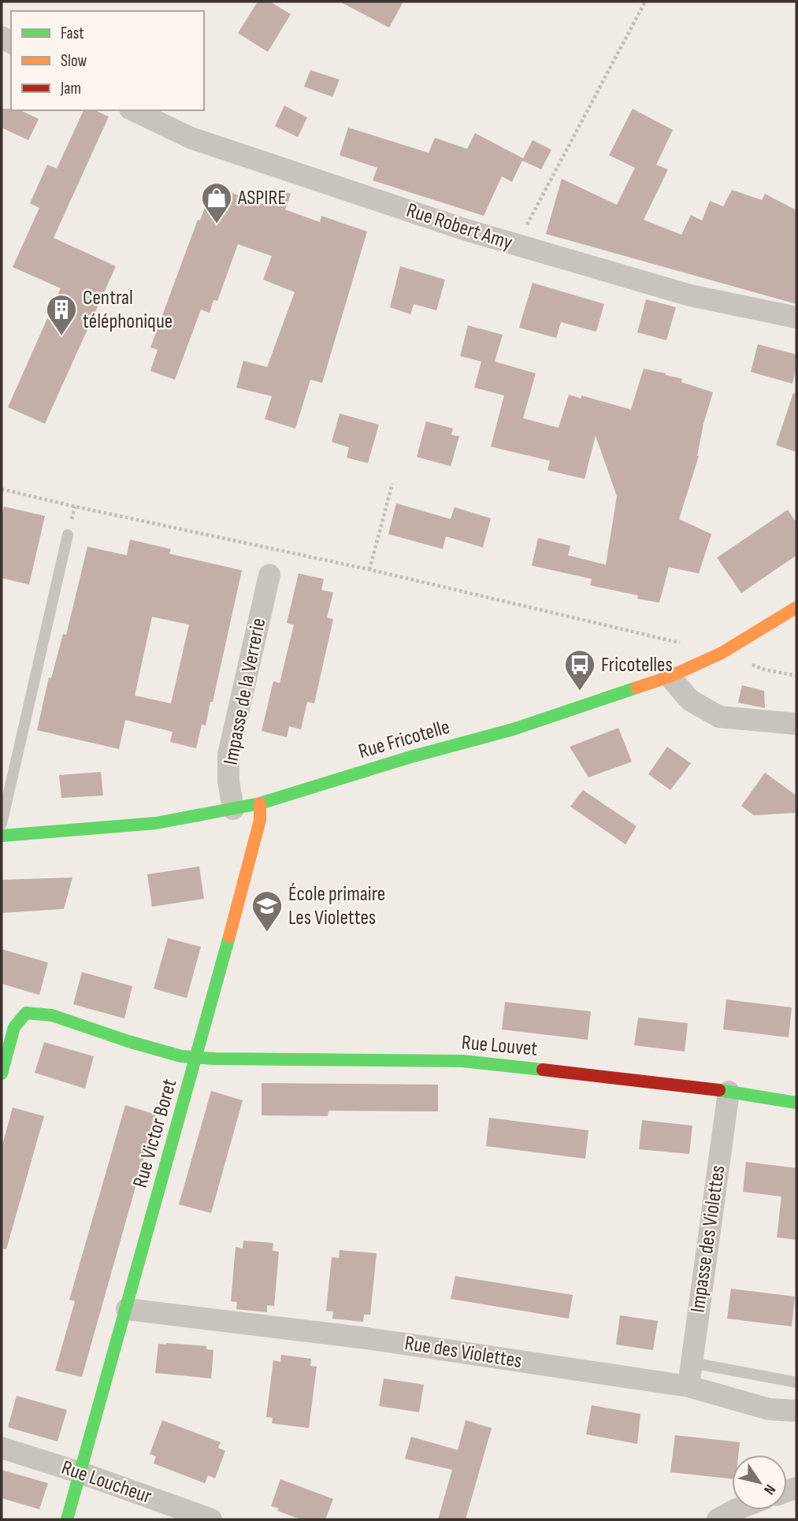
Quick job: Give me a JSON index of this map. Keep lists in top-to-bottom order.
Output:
{
  "streets": {
    "street": [
      "Rue Robert Amy",
      "Impasse de la Verrerie",
      "Rue Fricotelle",
      "Rue Louvet",
      "Rue Victor Boret",
      "Impasse des Violettes",
      "Rue des Violettes",
      "Rue Loucheur"
    ]
  },
  "crossings": [
    ["Impasse de la Verrerie", "Rue Fricotelle"],
    ["Rue Fricotelle", "Rue Victor Boret"],
    ["Rue Louvet", "Rue Victor Boret"],
    ["Rue Louvet", "Impasse des Violettes"],
    ["Rue Victor Boret", "Rue des Violettes"],
    ["Rue Victor Boret", "Rue Loucheur"],
    ["Impasse des Violettes", "Rue des Violettes"]
  ],
  "places": {
    "shop": ["ASPIRE"],
    "building": ["Central téléphonique"],
    "bus stop": ["Fricotelles"],
    "school or university": ["École primaire Les Violettes"]
  },
  "legend": ["Fast", "Slow", "Jam"],
  "north": "bottom right"
}
